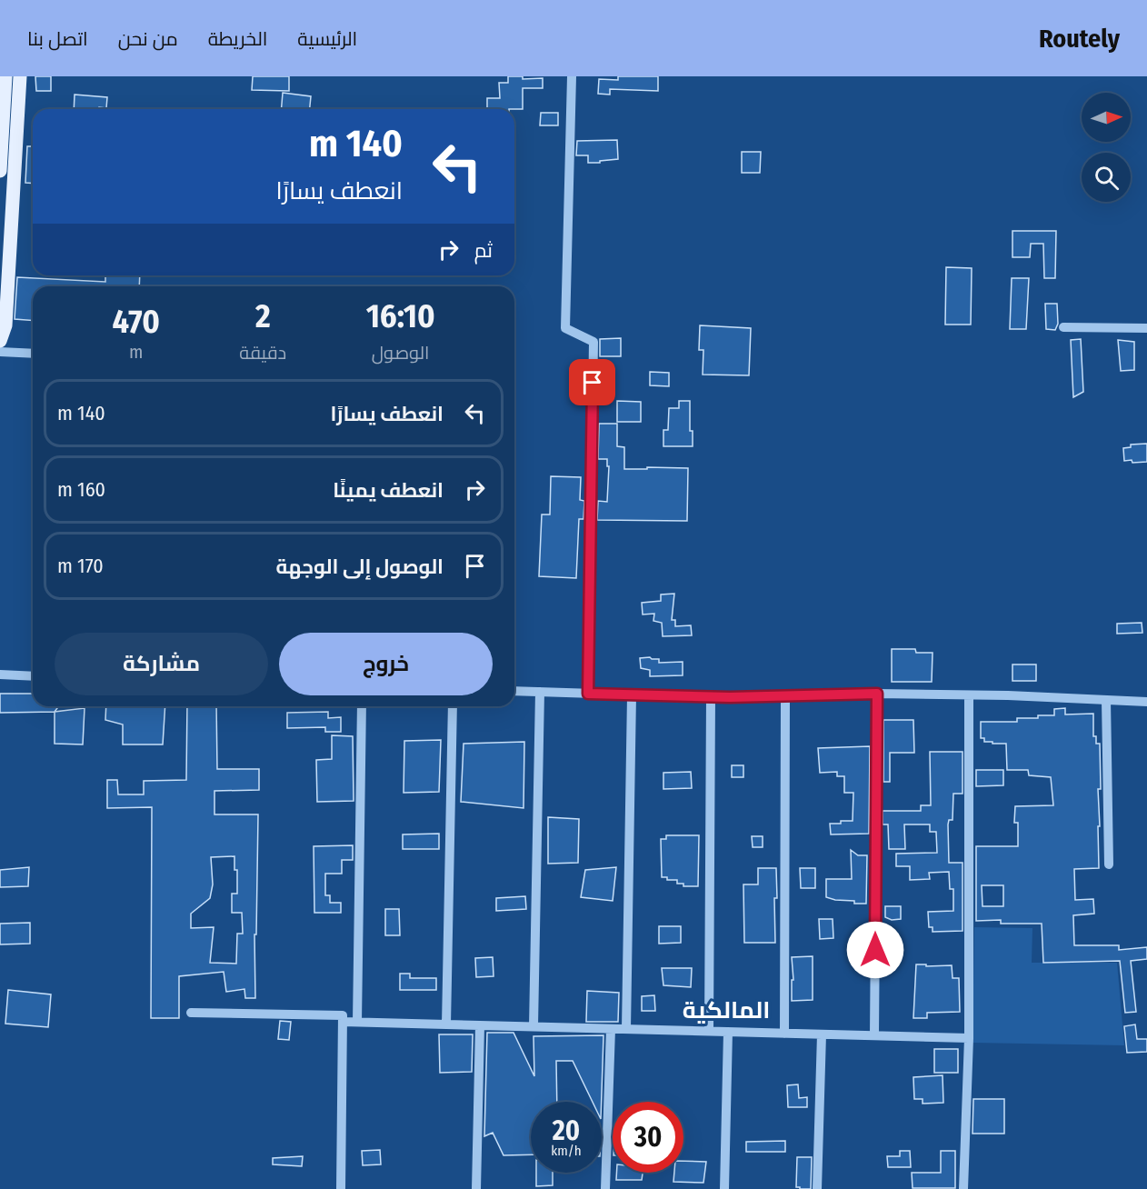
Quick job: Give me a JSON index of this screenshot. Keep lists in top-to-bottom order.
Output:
{
  "districts": ["المالكية"],
  "north": "right",
  "page": {
    "header": "Routely",
    "nav": [
      "الرئيسية",
      "الخريطة",
      "من نحن",
      "اتصل بنا"
    ],
    "turn": ["140 m", "انعطف يسارًا"],
    "then": "ثم",
    "eta": [
      "16:10",
      "الوصول",
      "2",
      "دقيقة",
      "470",
      "m"
    ],
    "list": [
      {
        "name": "انعطف يسارًا",
        "value": "140 m"
      },
      {
        "name": "انعطف يمينًا",
        "value": "160 m"
      },
      {
        "name": "الوصول إلى الوجهة",
        "value": "170 m"
      }
    ],
    "buttons": ["خروج", "مشاركة"],
    "speed": "20 km/h",
    "limit": "30"
  }
}
